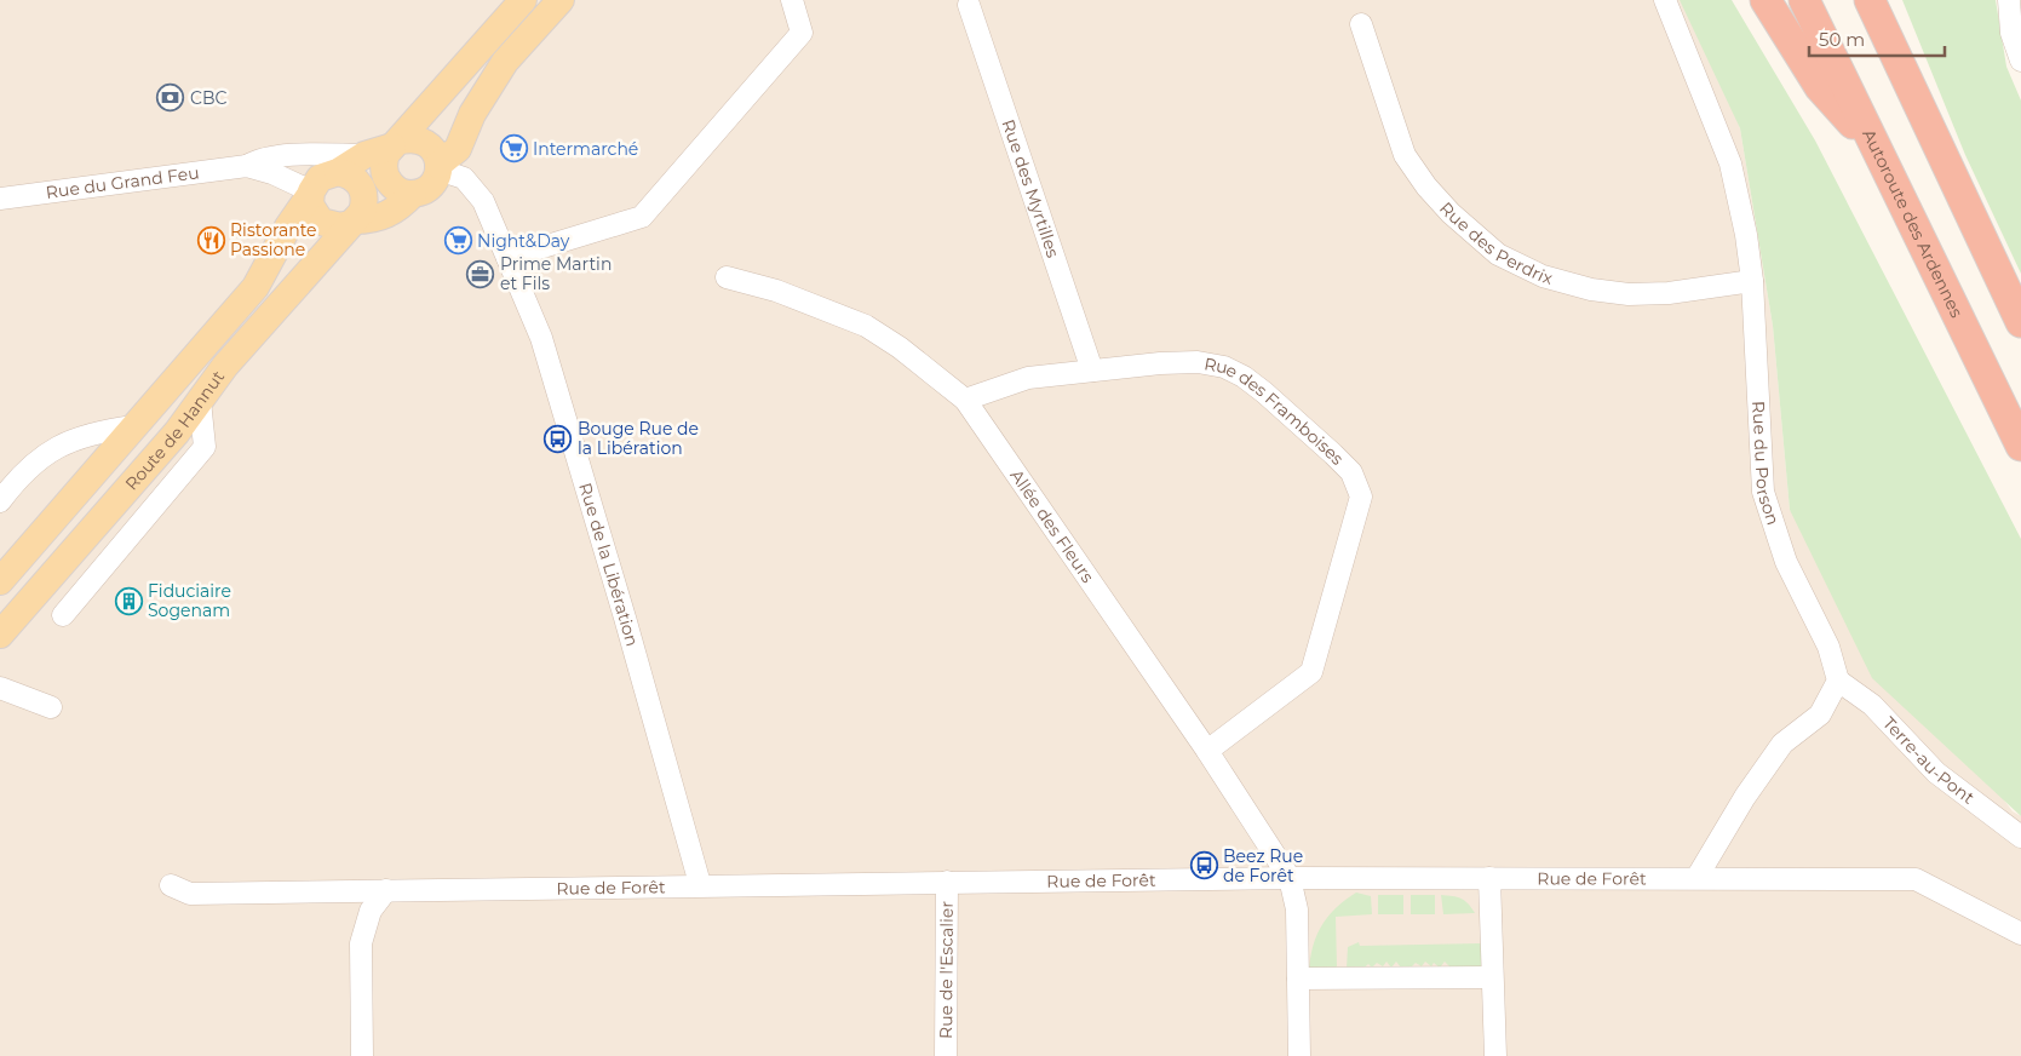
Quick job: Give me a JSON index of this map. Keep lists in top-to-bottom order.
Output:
{
  "streets": {
    "highway": ["Autoroute des Ardennes"],
    "main road": ["Route de Hannut"],
    "street": [
      "Rue du Grand Feu",
      "Rue des Myrtilles",
      "Rue des Perdrix",
      "Rue des Framboises",
      "Rue du Porson",
      "Allée des Fleurs",
      "Rue de la Libération",
      "Terre-au-Pont",
      "Rue de Forêt",
      "Rue de l'Escalier"
    ]
  },
  "crossings": [
    ["Rue du Grand Feu", "Route de Hannut"],
    ["Rue des Myrtilles", "Rue des Framboises"],
    ["Rue des Perdrix", "Rue du Porson"],
    ["Rue des Framboises", "Allée des Fleurs"],
    ["Route de Hannut", "Rue de la Libération"],
    ["Rue du Porson", "Terre-au-Pont"],
    ["Allée des Fleurs", "Rue de Forêt"],
    ["Rue de la Libération", "Rue de Forêt"],
    ["Rue de Forêt", "Rue de l'Escalier"]
  ],
  "places": {
    "bank": ["CBC"],
    "supermarket": ["Intermarché", "Night&Day"],
    "restaurant": ["Ristorante Passione"],
    "office": ["Prime Martin et Fils"],
    "bus stop": ["Bouge Rue de la Libération", "Beez Rue de Forêt"],
    "building": ["Fiduciaire Sogenam"]
  },
  "scale_bar": "50 m"
}
